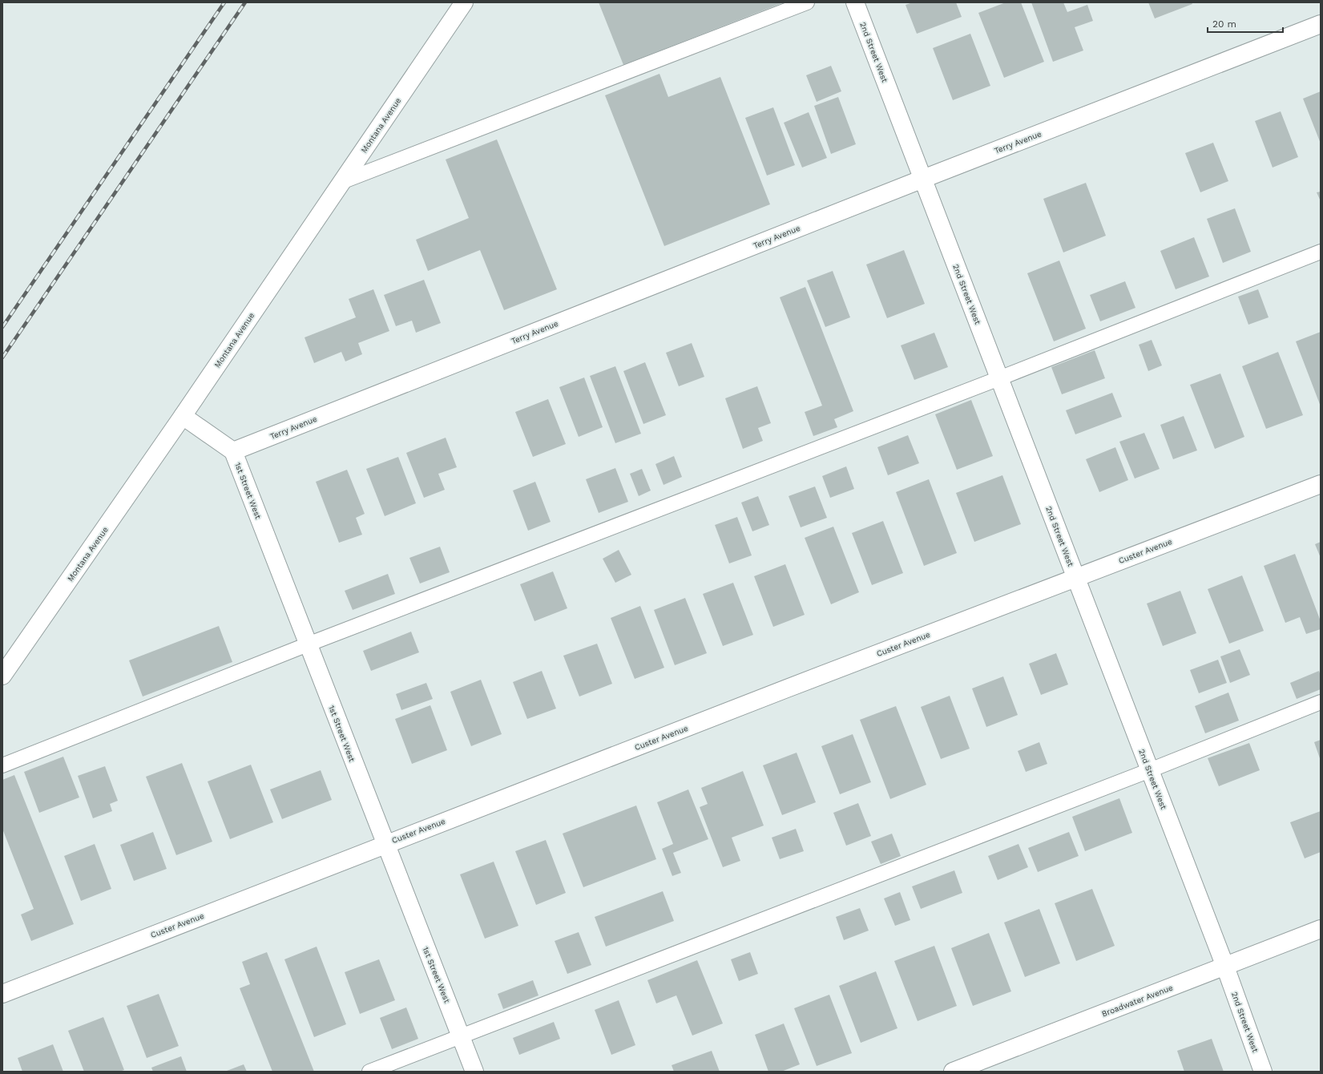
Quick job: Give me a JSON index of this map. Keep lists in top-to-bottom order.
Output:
{
  "streets": {
    "street": [
      "2nd Street West",
      "Montana Avenue",
      "Terry Avenue",
      "1st Street West",
      "Custer Avenue",
      "Broadwater Avenue"
    ]
  },
  "crossings": [
    ["2nd Street West", "Terry Avenue"],
    ["2nd Street West", "Custer Avenue"],
    ["2nd Street West", "Broadwater Avenue"],
    ["Terry Avenue", "1st Street West"],
    ["1st Street West", "Custer Avenue"]
  ],
  "scale_bar": "20 m"
}
